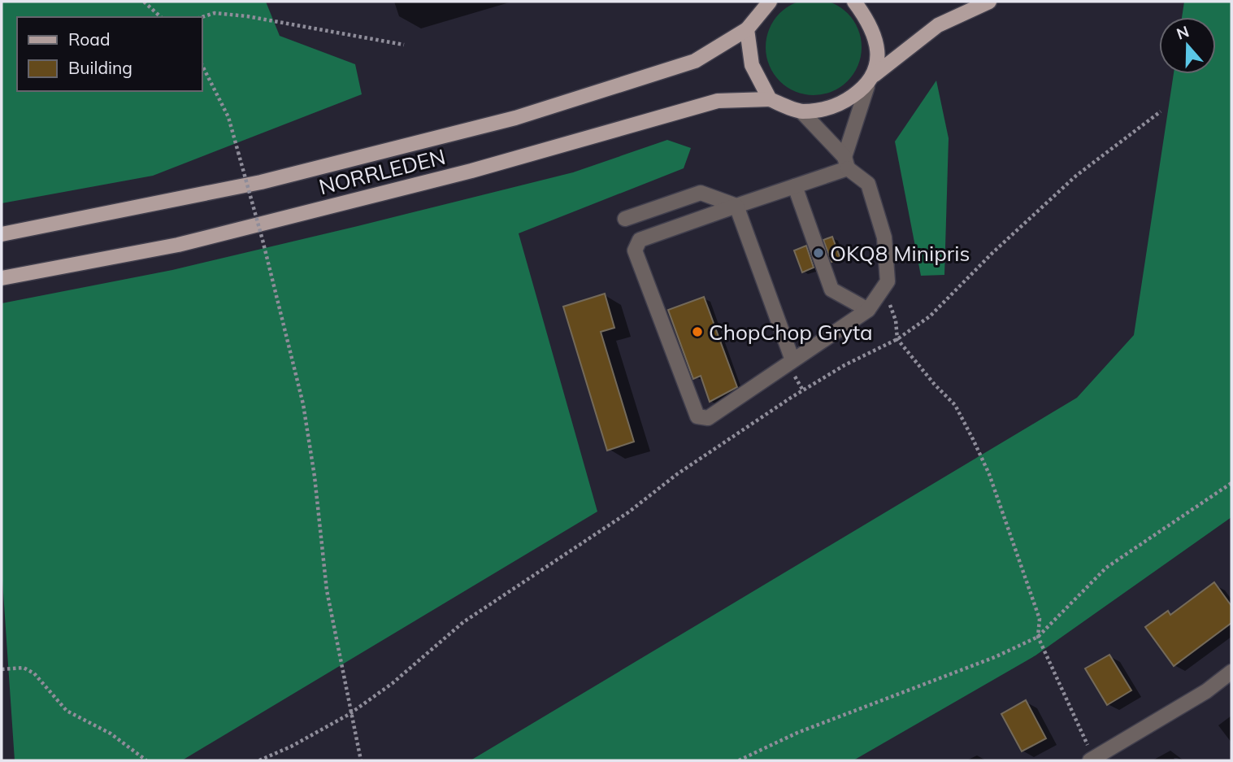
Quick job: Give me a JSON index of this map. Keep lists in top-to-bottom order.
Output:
{
  "streets": {
    "main road": ["NORRLEDEN"]
  },
  "places": ["OKQ8 Minipris", "ChopChop Gryta"],
  "legend": ["Road", "Building"],
  "north": "top"
}
